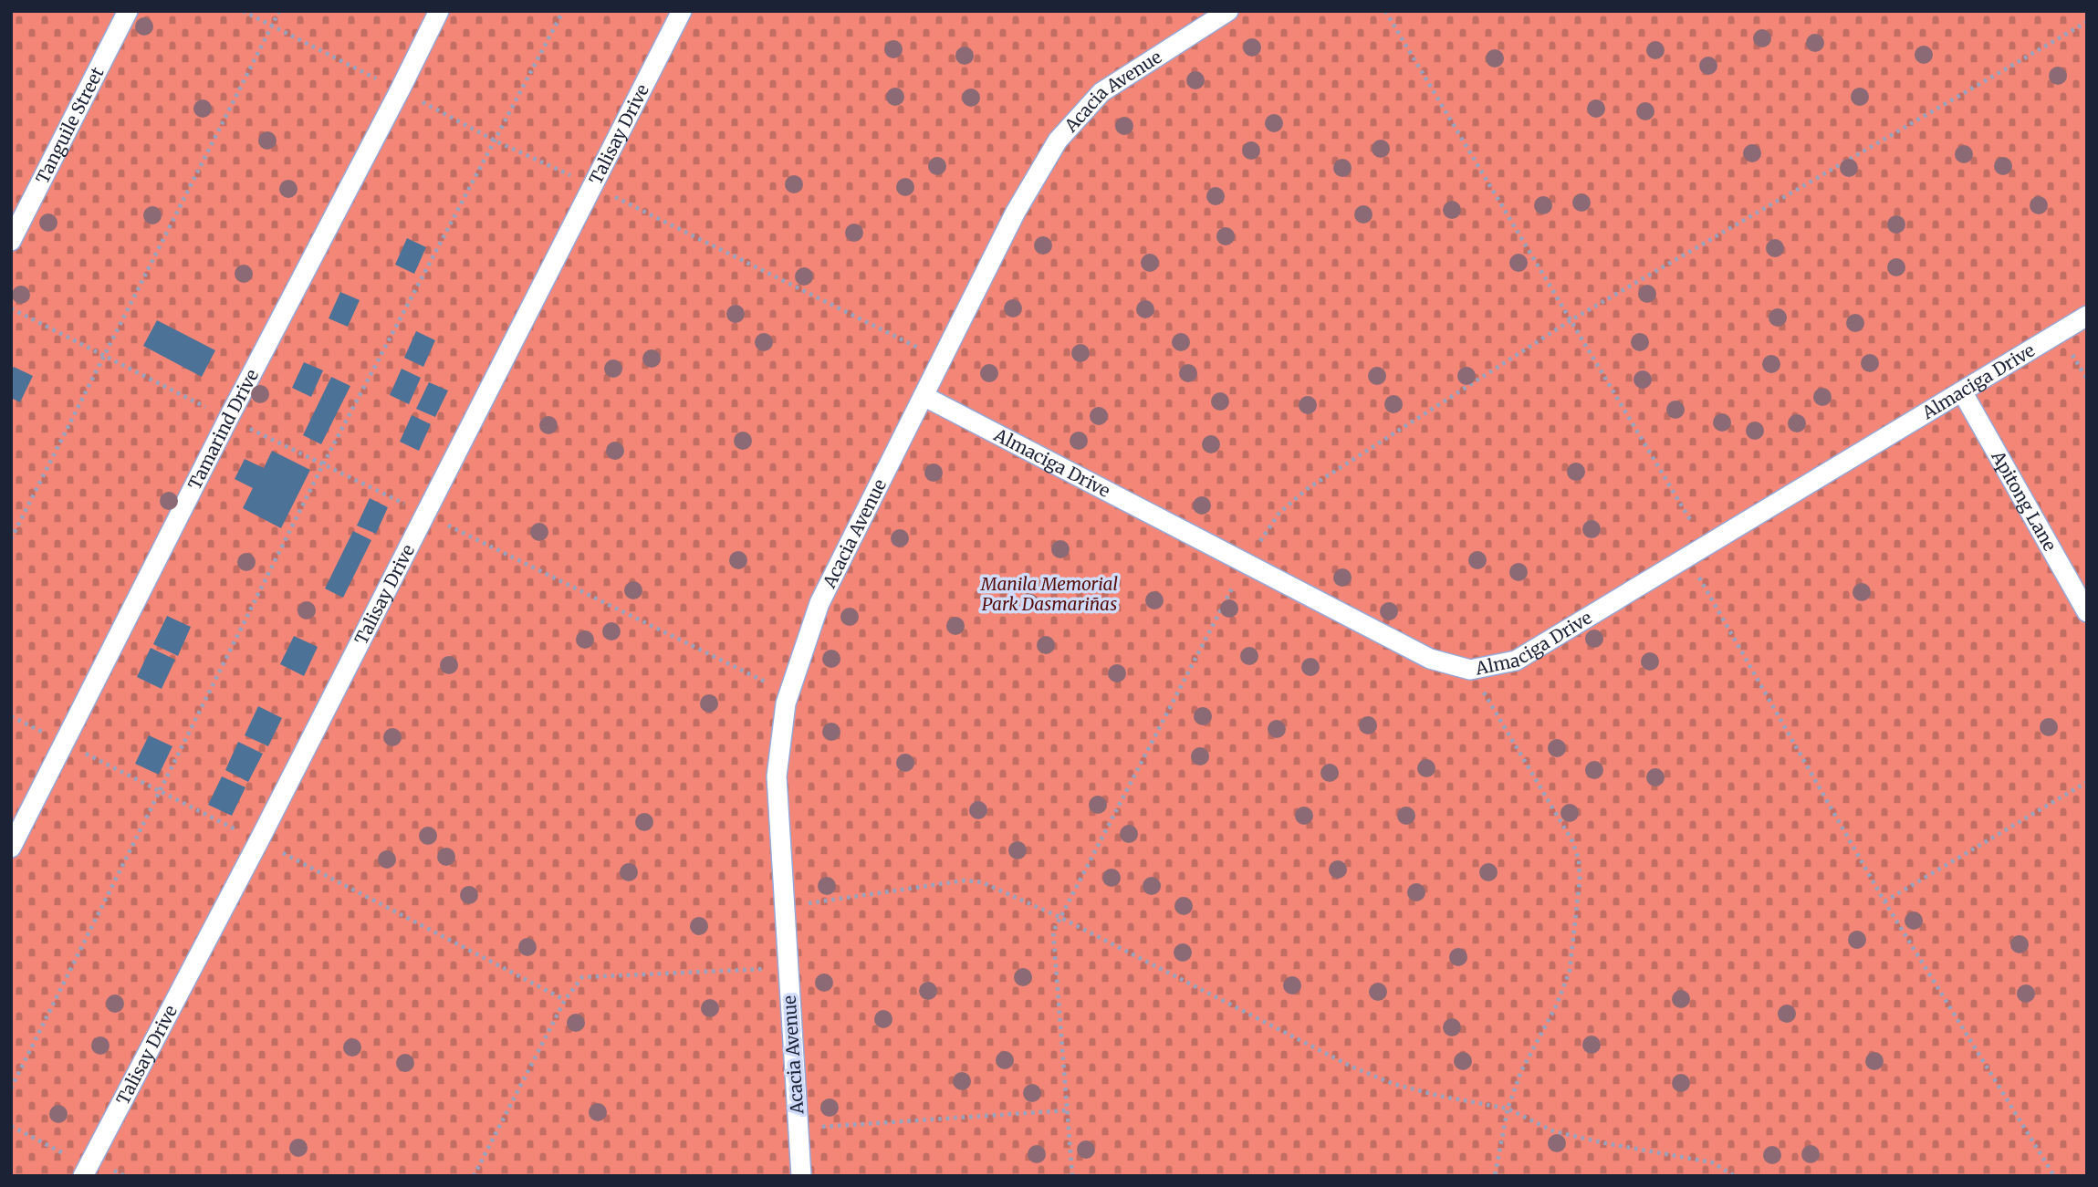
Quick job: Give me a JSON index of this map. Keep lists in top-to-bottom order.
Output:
{
  "streets": {
    "lane": [
      "Acacia Avenue",
      "Tanguile Street",
      "Talisay Drive",
      "Almaciga Drive",
      "Tamarind Drive",
      "Apitong Lane"
    ]
  },
  "crossings": [
    ["Acacia Avenue", "Almaciga Drive"],
    ["Almaciga Drive", "Apitong Lane"]
  ],
  "parks": ["Manila Memorial Park Dasmariñas"]
}
